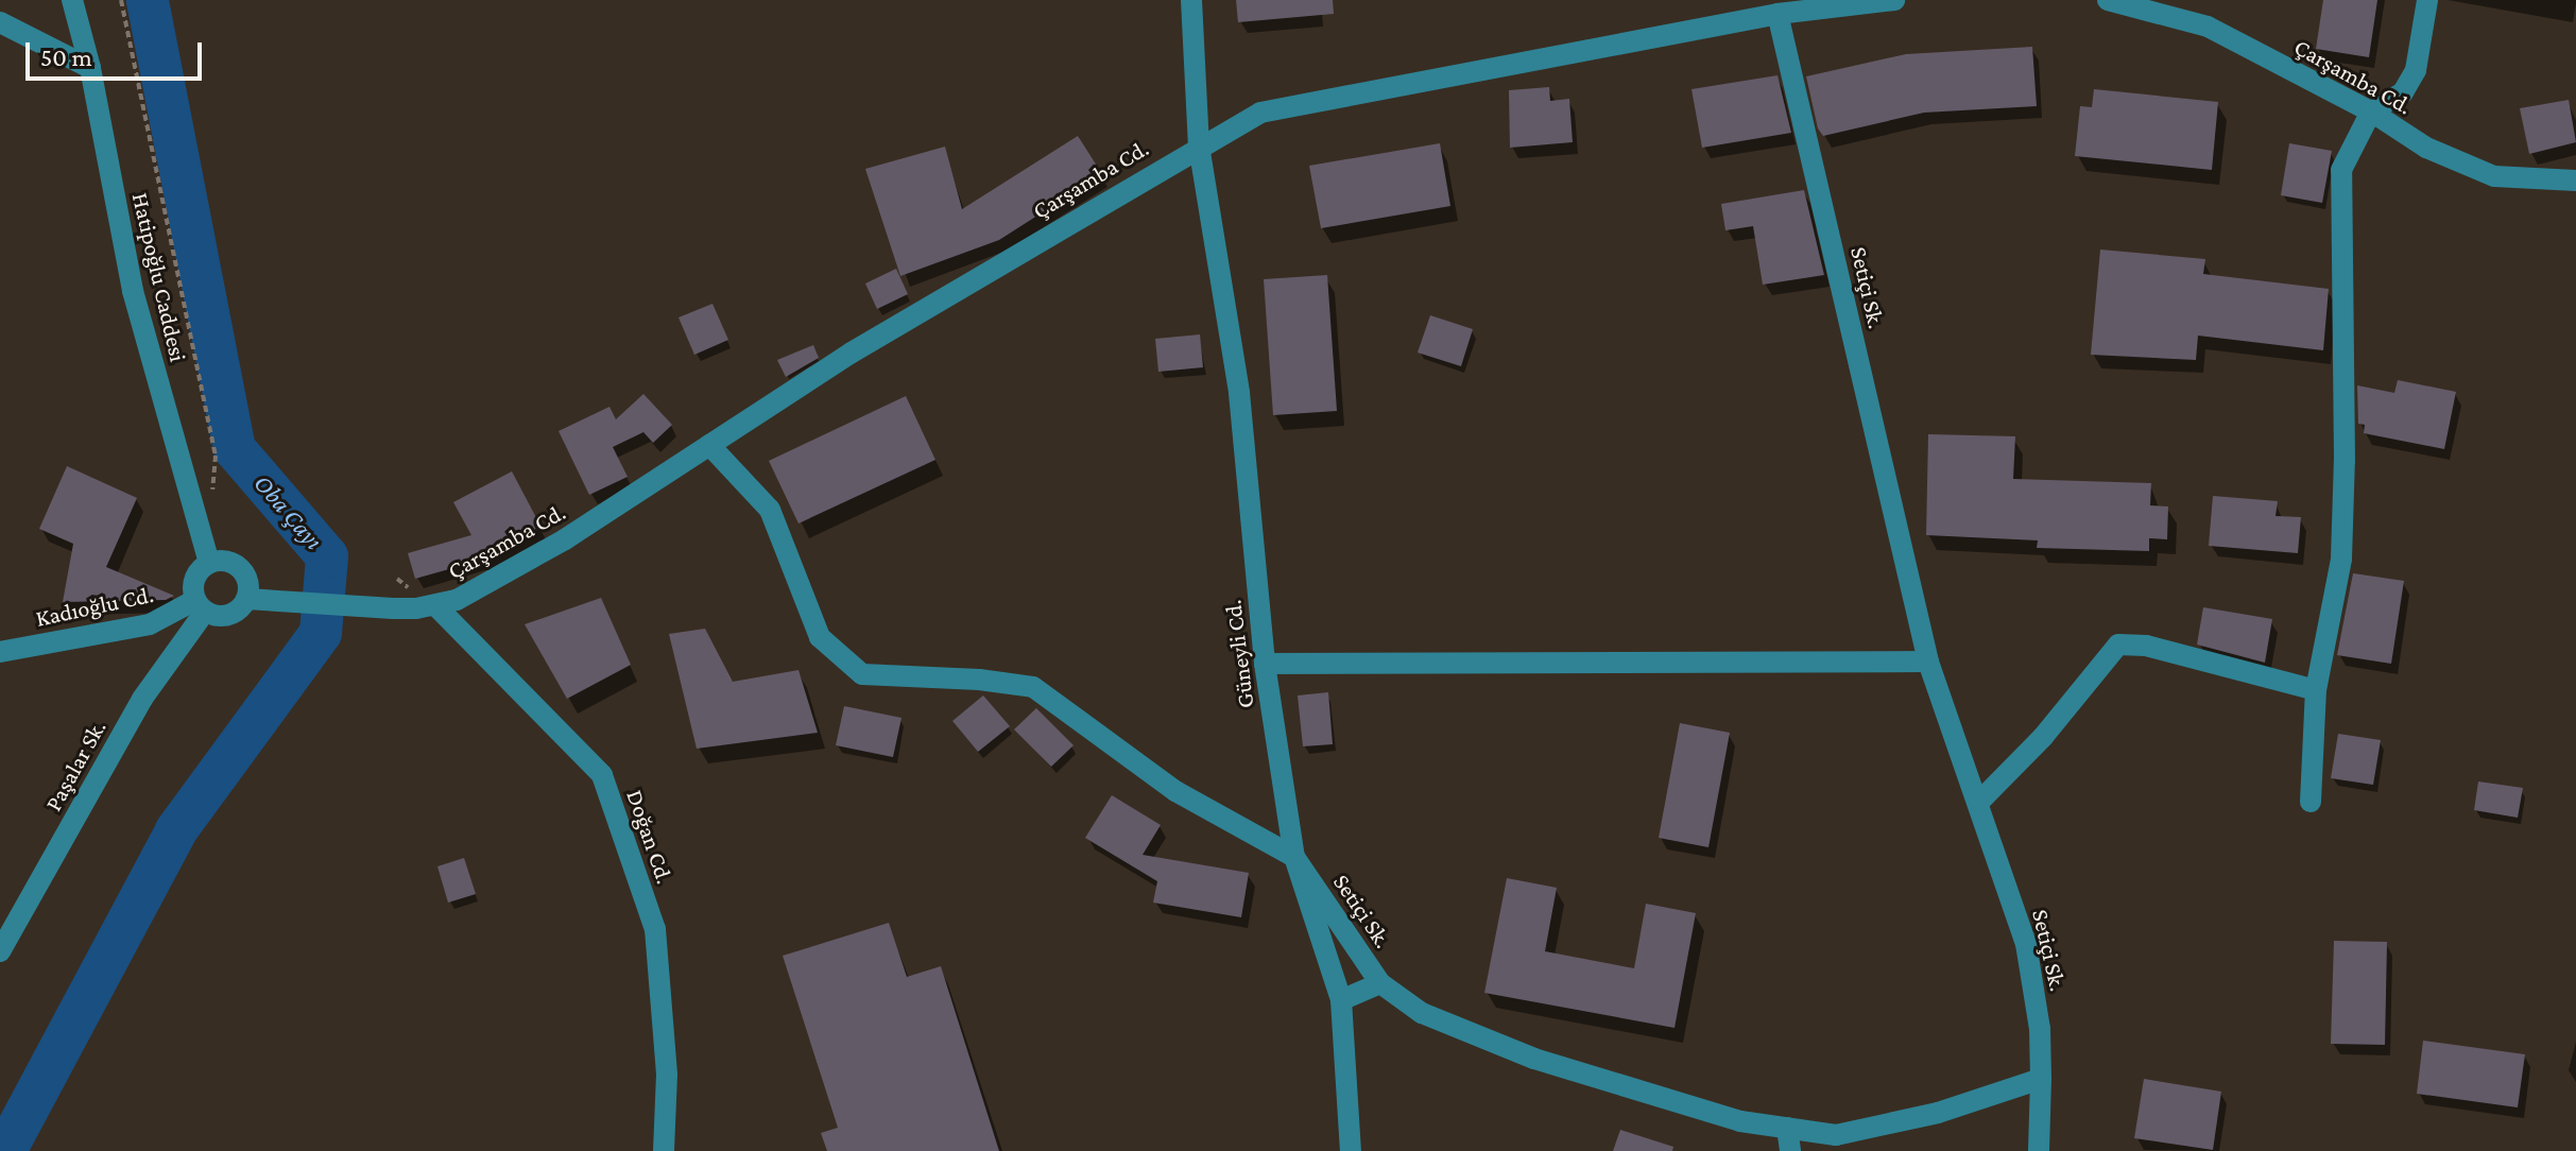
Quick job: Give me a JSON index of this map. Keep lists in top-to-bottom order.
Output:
{
  "streets": {
    "street": [
      "Çarşamba Cd.",
      "Hatipoğlu Caddesi",
      "Setiçi Sk.",
      "Kadıoğlu Cd.",
      "Güneyli Cd.",
      "Paşalar Sk.",
      "Doğan Cd."
    ]
  },
  "crossings": [
    ["Çarşamba Cd.", "Hatipoğlu Caddesi"],
    ["Çarşamba Cd.", "Setiçi Sk."],
    ["Çarşamba Cd.", "Kadıoğlu Cd."],
    ["Çarşamba Cd.", "Güneyli Cd."],
    ["Çarşamba Cd.", "Paşalar Sk."],
    ["Çarşamba Cd.", "Doğan Cd."],
    ["Hatipoğlu Caddesi", "Kadıoğlu Cd."],
    ["Hatipoğlu Caddesi", "Paşalar Sk."],
    ["Setiçi Sk.", "Güneyli Cd."],
    ["Kadıoğlu Cd.", "Paşalar Sk."]
  ],
  "water": ["Oba Çayı"],
  "scale_bar": "50 m"
}
